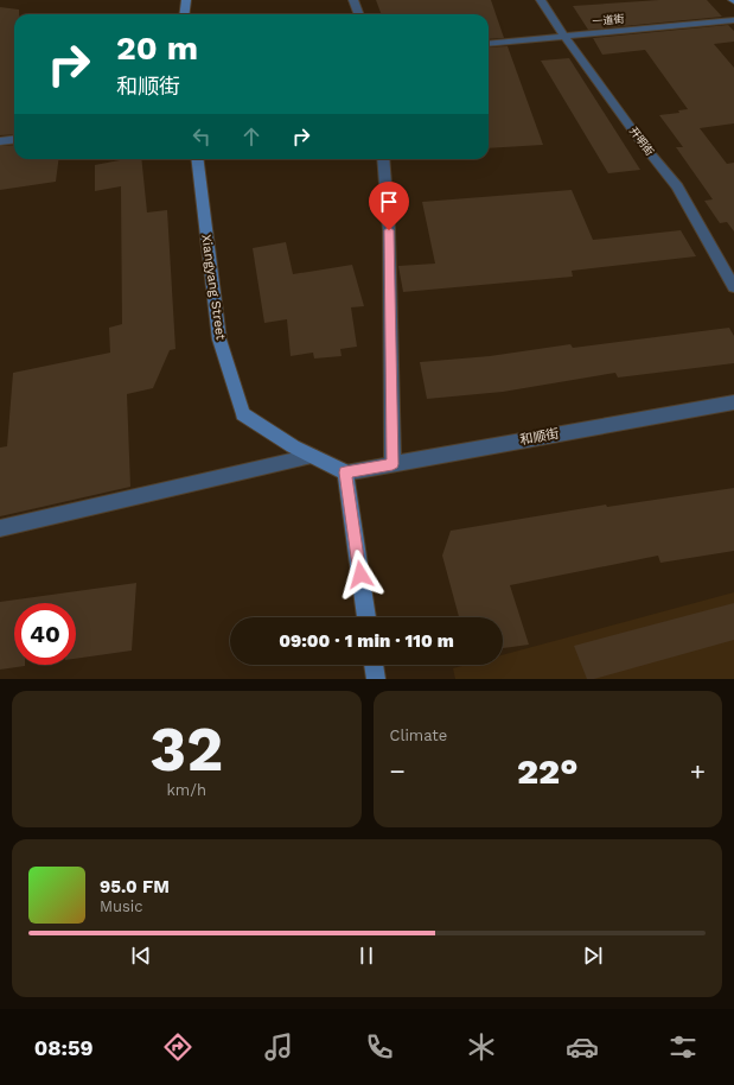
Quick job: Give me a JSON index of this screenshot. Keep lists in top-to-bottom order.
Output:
{
  "streets": {
    "street": [
      "一道街",
      "开明街",
      "Xiangyang Street",
      "和顺街"
    ]
  },
  "crossings": [
    ["一道街", "开明街"],
    ["Xiangyang Street", "和顺街"]
  ],
  "page": {
    "turn": ["20 m", "和顺街"],
    "limit": "40",
    "trip": "09:00 · 1 min · 110 m",
    "tile": [
      ["32", "km/h"],
      "Climate"
    ],
    "heat": ["−", "22°", "+"],
    "song": ["95.0 FM", "Music"],
    "tabs": "08:59"
  }
}
